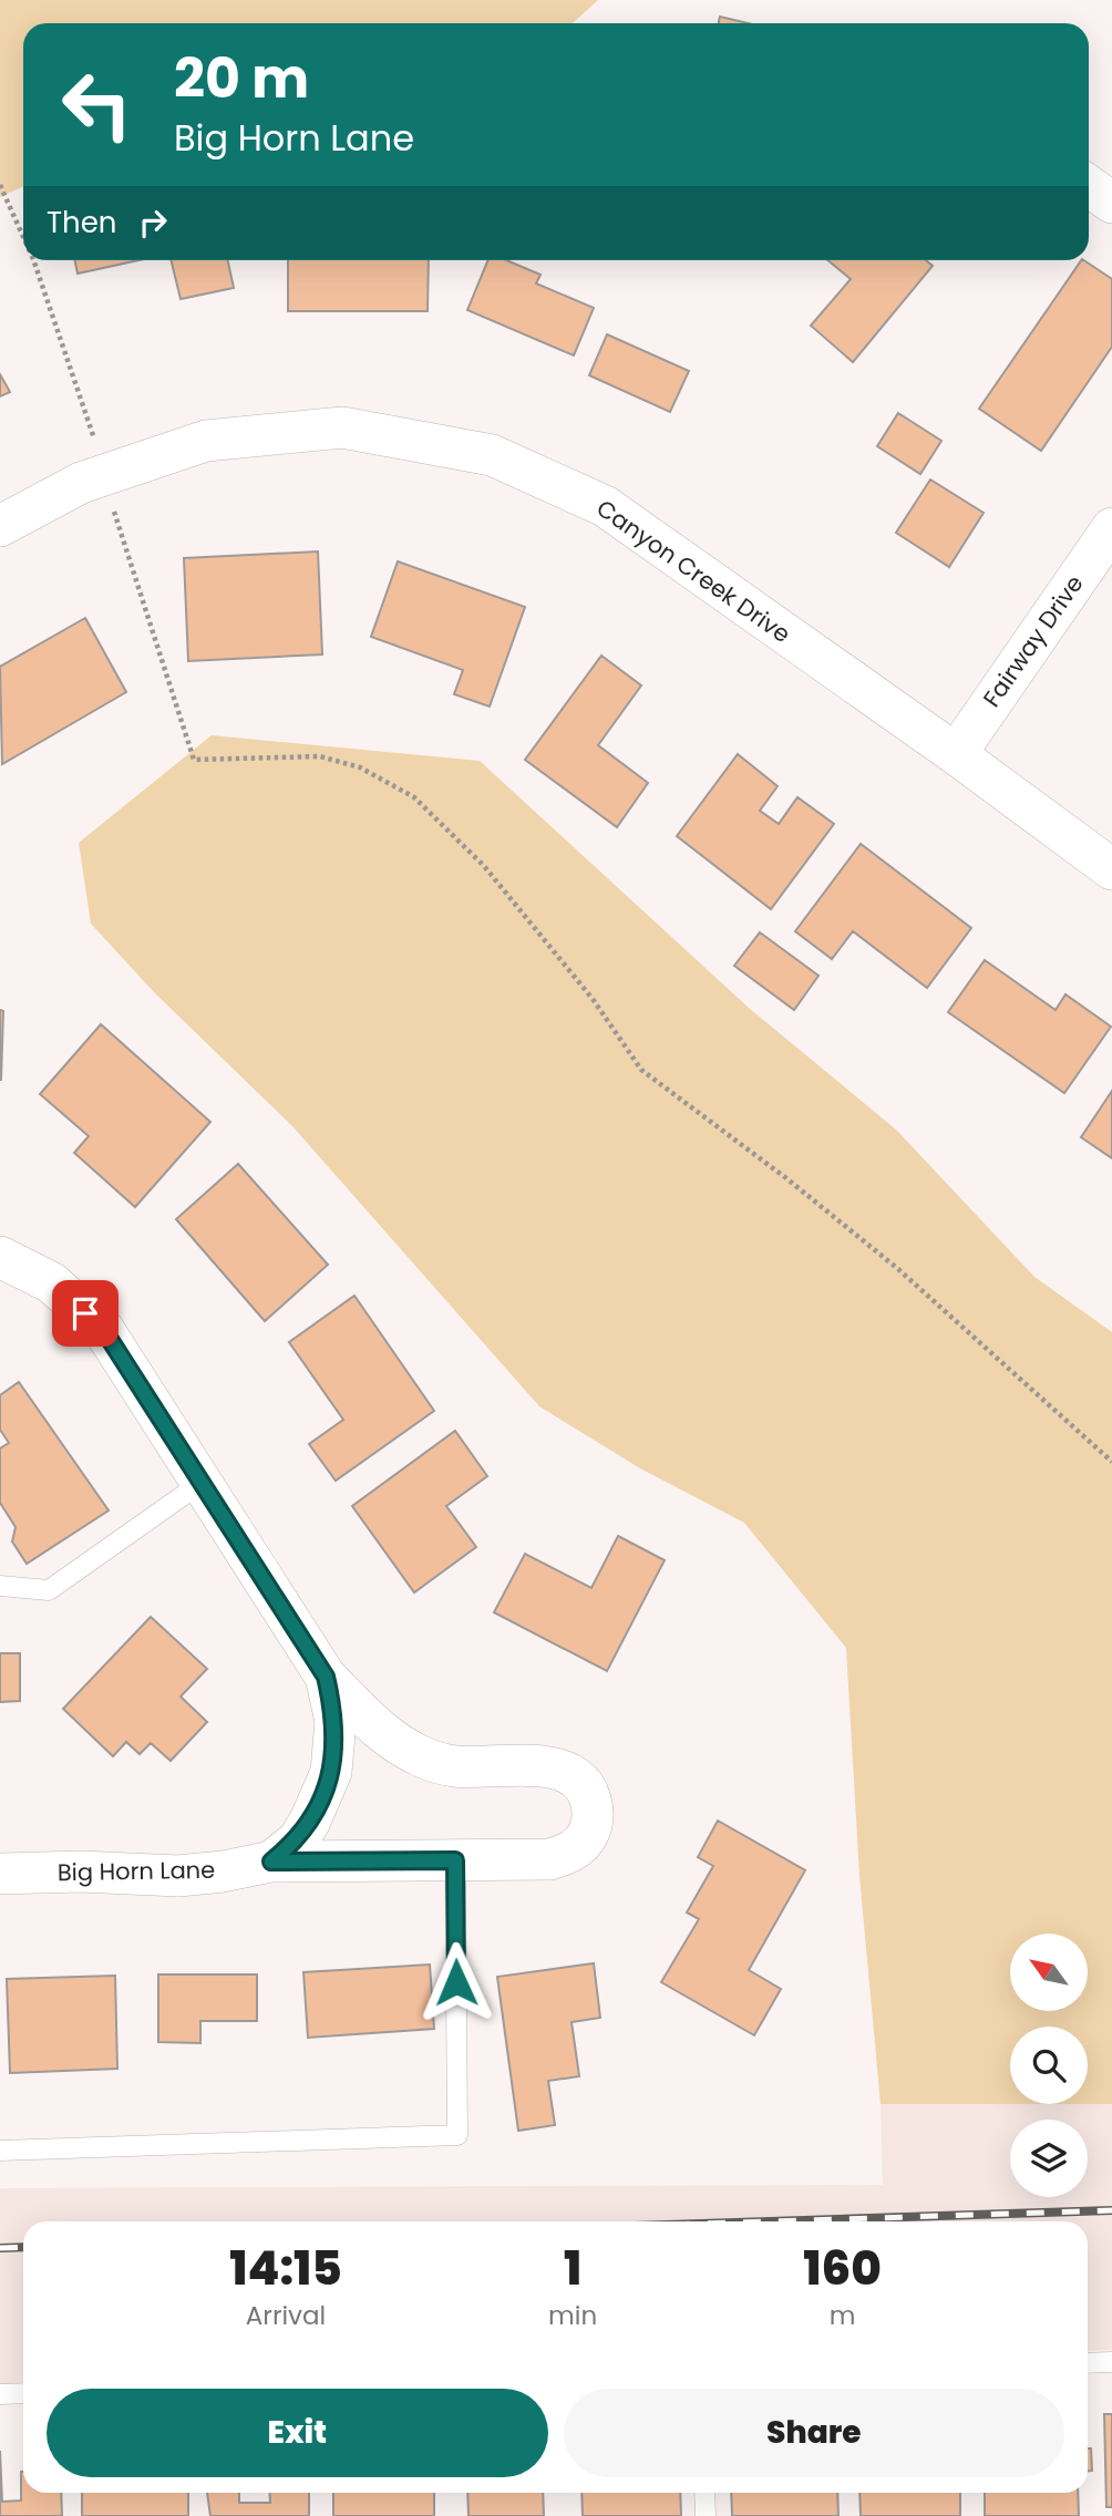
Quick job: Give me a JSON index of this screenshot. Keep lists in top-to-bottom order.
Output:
{
  "streets": {
    "street": ["Canyon Creek Drive", "Fairway Drive", "Big Horn Lane"]
  },
  "crossings": [
    ["Canyon Creek Drive", "Fairway Drive"]
  ],
  "north": "top left",
  "page": {
    "turn": ["20 m", "Big Horn Lane"],
    "then": "Then",
    "eta": [
      "14:15",
      "Arrival",
      "1",
      "min",
      "160",
      "m"
    ],
    "buttons": ["Exit", "Share"]
  }
}
